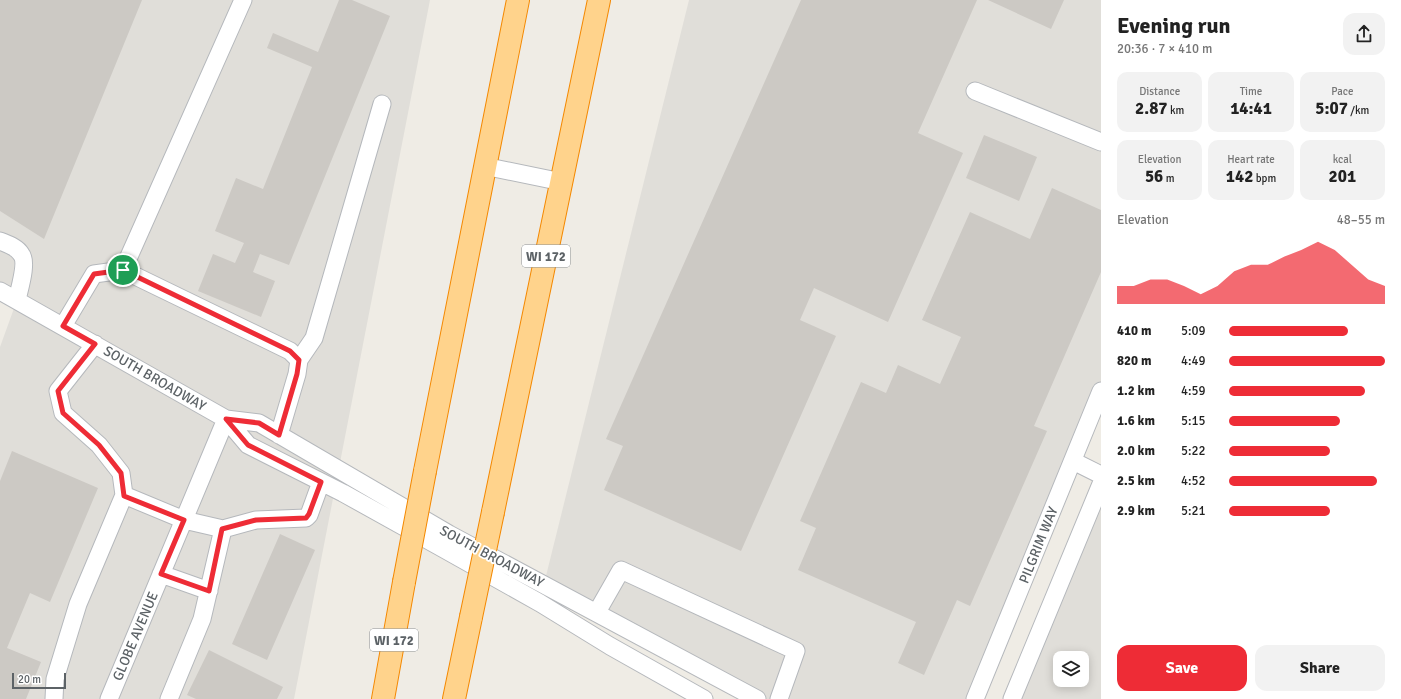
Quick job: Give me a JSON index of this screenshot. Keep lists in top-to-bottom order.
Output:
{
  "streets": {
    "highway": ["WI 172"],
    "street": ["SOUTH BROADWAY", "PILGRIM WAY", "GLOBE AVENUE"]
  },
  "crossings": [
    ["SOUTH BROADWAY", "GLOBE AVENUE"]
  ],
  "scale_bar": "20 m",
  "page": {
    "heading": ["Evening run", "20:36 · 7 × 410 m"],
    "stats": [
      ["Distance", "2.87 km"],
      ["Time", "14:41"],
      ["Pace", "5:07 /km"],
      ["Elevation", "56 m"],
      ["Heart rate", "142 bpm"],
      ["kcal", "201"]
    ],
    "chart": ["Elevation", "48–55 m"],
    "list": [
      {
        "name": "410 m",
        "note": "5:09"
      },
      {
        "name": "820 m",
        "note": "4:49"
      },
      {
        "name": "1.2 km",
        "note": "4:59"
      },
      {
        "name": "1.6 km",
        "note": "5:15"
      },
      {
        "name": "2.0 km",
        "note": "5:22"
      },
      {
        "name": "2.5 km",
        "note": "4:52"
      },
      {
        "name": "2.9 km",
        "note": "5:21"
      }
    ],
    "buttons": ["Save", "Share"],
    "scale": "20 m"
  }
}
